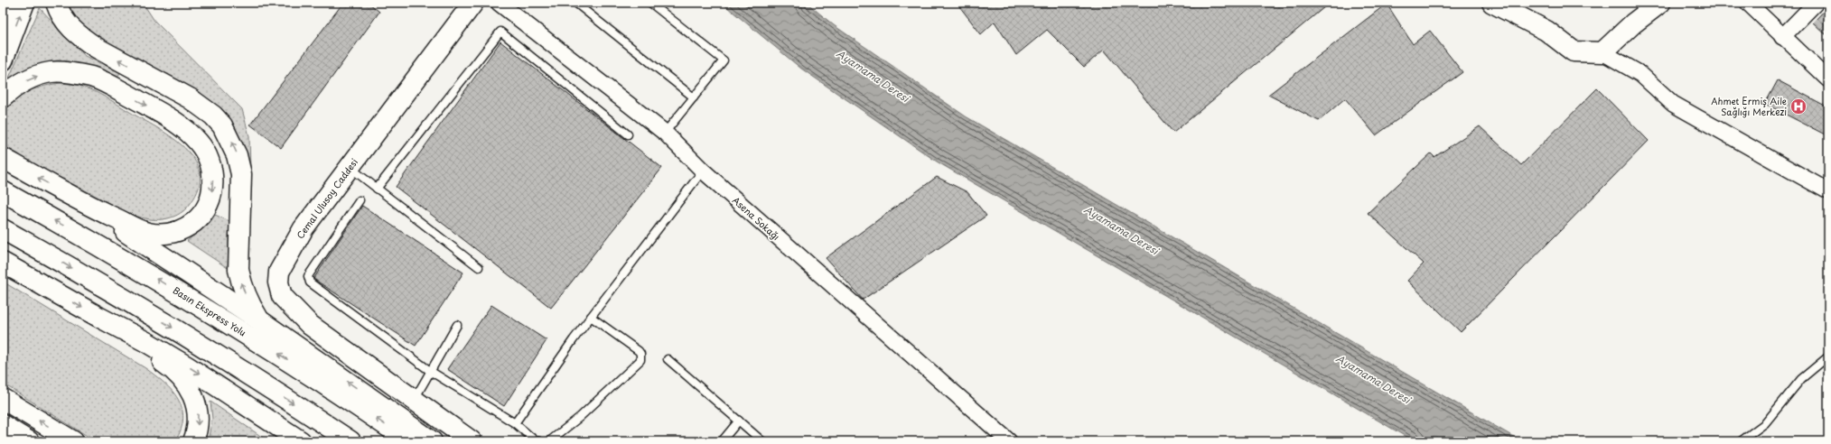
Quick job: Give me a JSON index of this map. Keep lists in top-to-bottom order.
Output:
{
  "streets": {
    "main road": ["Cemal Ulusoy Caddesi", "Basın Ekspress Yolu"],
    "street": ["Asena Sokağı"]
  },
  "water": ["Ayamama Deresi"],
  "places": {
    "hospital": ["Ahmet Ermiş Aile Sağlığı Merkezi"]
  }
}
